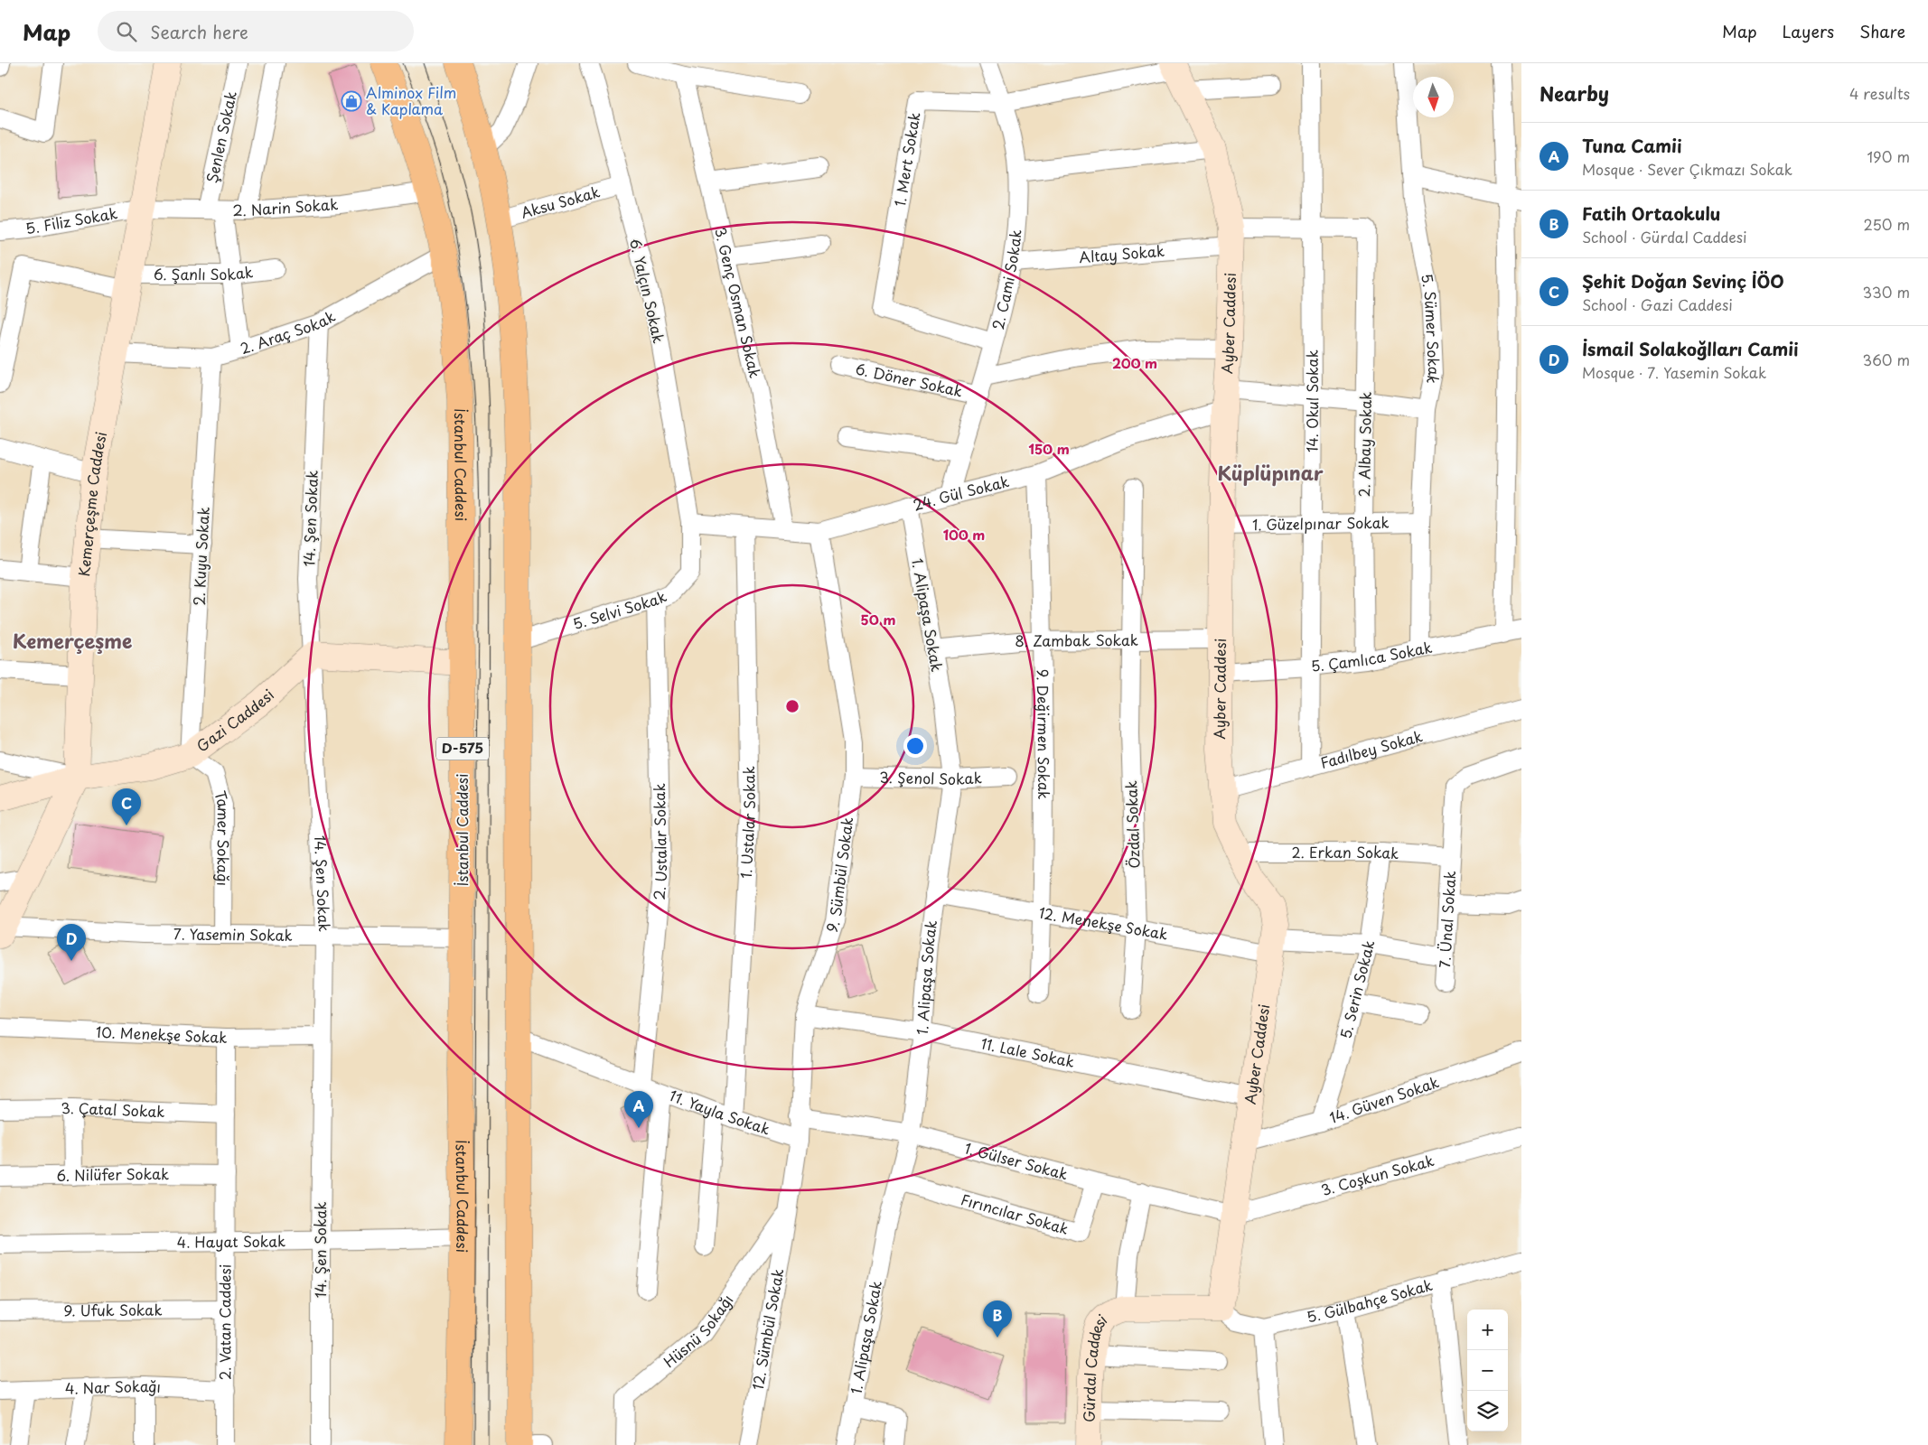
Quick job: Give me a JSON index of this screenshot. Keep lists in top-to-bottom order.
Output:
{
  "streets": {
    "highway": ["İstanbul Caddesi", "D-575"],
    "main road": [
      "Ayber Caddesi",
      "Kemerçeşme Caddesi",
      "Gazi Caddesi",
      "Gürdal Caddesi"
    ],
    "street": [
      "Şenlen Sokak",
      "1. Mert Sokak",
      "Aksu Sokak",
      "2. Narin Sokak",
      "5. Filiz Sokak",
      "Altay Sokak",
      "6. Şanlı Sokak",
      "2. Cami Sokak",
      "6. Yalçın Sokak",
      "3. Genç Osman Sokak",
      "5. Sümer Sokak",
      "2. Araç Sokak",
      "6. Döner Sokak",
      "14. Okul Sokak",
      "2. Albay Sokak",
      "24. Gül Sokak",
      "14. Şen Sokak",
      "1. Güzelpınar Sokak",
      "2. Kuyu Sokak",
      "5. Selvi Sokak",
      "1. Alipaşa Sokak",
      "8. Zambak Sokak",
      "5. Çamlıca Sokak",
      "9. Değirmen Sokak",
      "Fadılbey Sokak",
      "3. Şenol Sokak",
      "1. Ustalar Sokak",
      "Özdal Sokak",
      "Tamer Sokağı",
      "2. Ustalar Sokak",
      "2. Erkan Sokak",
      "9. Sümbül Sokak",
      "7. Ünal Sokak",
      "12. Menekşe Sokak",
      "7. Yasemin Sokak",
      "5. Serin Sokak",
      "10. Menekşe Sokak",
      "11. Lale Sokak",
      "14. Güven Sokak",
      "3. Çatal Sokak",
      "11. Yayla Sokak",
      "1. Gülser Sokak",
      "6. Nilüfer Sokak",
      "3. Coşkun Sokak",
      "Fırıncılar Sokak",
      "4. Hayat Sokak",
      "5. Gülbahçe Sokak",
      "9. Ufuk Sokak",
      "2. Vatan Caddesi",
      "Hüsnü Sokağı",
      "12. Sümbül Sokak",
      "4. Nar Sokağı"
    ]
  },
  "crossings": [
    ["Şenlen Sokak", "2. Narin Sokak"],
    ["Şenlen Sokak", "6. Şanlı Sokak"],
    ["Şenlen Sokak", "2. Araç Sokak"],
    ["1. Mert Sokak", "2. Cami Sokak"],
    ["1. Mert Sokak", "Ayber Caddesi"],
    ["Aksu Sokak", "6. Yalçın Sokak"],
    ["2. Narin Sokak", "5. Filiz Sokak"],
    ["2. Narin Sokak", "İstanbul Caddesi"],
    ["2. Narin Sokak", "Kemerçeşme Caddesi"],
    ["5. Filiz Sokak", "Kemerçeşme Caddesi"],
    ["Altay Sokak", "2. Cami Sokak"],
    ["Altay Sokak", "Ayber Caddesi"],
    ["Altay Sokak", "14. Okul Sokak"],
    ["Altay Sokak", "2. Albay Sokak"],
    ["6. Şanlı Sokak", "Kemerçeşme Caddesi"],
    ["2. Cami Sokak", "6. Döner Sokak"],
    ["2. Cami Sokak", "24. Gül Sokak"],
    ["6. Yalçın Sokak", "24. Gül Sokak"],
    ["6. Yalçın Sokak", "5. Selvi Sokak"],
    ["3. Genç Osman Sokak", "24. Gül Sokak"],
    ["Ayber Caddesi", "24. Gül Sokak"],
    ["Ayber Caddesi", "1. Güzelpınar Sokak"],
    ["Ayber Caddesi", "8. Zambak Sokak"],
    ["Ayber Caddesi", "5. Çamlıca Sokak"],
    ["Ayber Caddesi", "Fadılbey Sokak"],
    ["Ayber Caddesi", "2. Erkan Sokak"],
    ["Ayber Caddesi", "12. Menekşe Sokak"],
    ["Ayber Caddesi", "11. Lale Sokak"],
    ["Ayber Caddesi", "14. Güven Sokak"],
    ["Ayber Caddesi", "1. Gülser Sokak"],
    ["Ayber Caddesi", "3. Coşkun Sokak"],
    ["Ayber Caddesi", "5. Gülbahçe Sokak"],
    ["Ayber Caddesi", "Gürdal Caddesi"],
    ["5. Sümer Sokak", "1. Güzelpınar Sokak"],
    ["5. Sümer Sokak", "5. Çamlıca Sokak"],
    ["2. Araç Sokak", "İstanbul Caddesi"],
    ["2. Araç Sokak", "Kemerçeşme Caddesi"],
    ["2. Araç Sokak", "14. Şen Sokak"],
    ["2. Araç Sokak", "2. Kuyu Sokak"],
    ["14. Okul Sokak", "1. Güzelpınar Sokak"],
    ["14. Okul Sokak", "5. Çamlıca Sokak"],
    ["14. Okul Sokak", "Fadılbey Sokak"],
    ["2. Albay Sokak", "1. Güzelpınar Sokak"],
    ["2. Albay Sokak", "5. Çamlıca Sokak"],
    ["İstanbul Caddesi", "7. Yasemin Sokak"],
    ["İstanbul Caddesi", "4. Hayat Sokak"],
    ["24. Gül Sokak", "5. Selvi Sokak"],
    ["24. Gül Sokak", "1. Alipaşa Sokak"],
    ["24. Gül Sokak", "9. Değirmen Sokak"],
    ["24. Gül Sokak", "1. Ustalar Sokak"],
    ["24. Gül Sokak", "9. Sümbül Sokak"],
    ["Kemerçeşme Caddesi", "Gazi Caddesi"],
    ["Kemerçeşme Caddesi", "7. Yasemin Sokak"],
    ["14. Şen Sokak", "Gazi Caddesi"],
    ["14. Şen Sokak", "7. Yasemin Sokak"],
    ["14. Şen Sokak", "10. Menekşe Sokak"],
    ["14. Şen Sokak", "4. Hayat Sokak"],
    ["2. Kuyu Sokak", "Gazi Caddesi"],
    ["2. Kuyu Sokak", "Tamer Sokağı"],
    ["5. Selvi Sokak", "2. Ustalar Sokak"],
    ["1. Alipaşa Sokak", "8. Zambak Sokak"],
    ["1. Alipaşa Sokak", "3. Şenol Sokak"],
    ["1. Alipaşa Sokak", "12. Menekşe Sokak"],
    ["1. Alipaşa Sokak", "11. Lale Sokak"],
    ["1. Alipaşa Sokak", "1. Gülser Sokak"],
    ["1. Alipaşa Sokak", "Fırıncılar Sokak"],
    ["8. Zambak Sokak", "9. Değirmen Sokak"],
    ["8. Zambak Sokak", "Özdal Sokak"],
    ["Gazi Caddesi", "Tamer Sokağı"],
    ["9. Değirmen Sokak", "12. Menekşe Sokak"],
    ["3. Şenol Sokak", "9. Sümbül Sokak"],
    ["1. Ustalar Sokak", "11. Yayla Sokak"],
    ["Özdal Sokak", "12. Menekşe Sokak"],
    ["Tamer Sokağı", "7. Yasemin Sokak"],
    ["2. Ustalar Sokak", "11. Yayla Sokak"],
    ["2. Erkan Sokak", "7. Ünal Sokak"],
    ["2. Erkan Sokak", "5. Serin Sokak"],
    ["9. Sümbül Sokak", "11. Lale Sokak"],
    ["9. Sümbül Sokak", "11. Yayla Sokak"],
    ["9. Sümbül Sokak", "1. Gülser Sokak"],
    ["9. Sümbül Sokak", "Hüsnü Sokağı"],
    ["9. Sümbül Sokak", "12. Sümbül Sokak"],
    ["7. Ünal Sokak", "12. Menekşe Sokak"],
    ["12. Menekşe Sokak", "5. Serin Sokak"],
    ["5. Serin Sokak", "14. Güven Sokak"],
    ["10. Menekşe Sokak", "2. Vatan Caddesi"],
    ["3. Çatal Sokak", "2. Vatan Caddesi"],
    ["1. Gülser Sokak", "3. Coşkun Sokak"],
    ["1. Gülser Sokak", "Fırıncılar Sokak"],
    ["1. Gülser Sokak", "Gürdal Caddesi"],
    ["6. Nilüfer Sokak", "2. Vatan Caddesi"],
    ["4. Hayat Sokak", "2. Vatan Caddesi"],
    ["5. Gülbahçe Sokak", "Gürdal Caddesi"],
    ["9. Ufuk Sokak", "2. Vatan Caddesi"],
    ["2. Vatan Caddesi", "4. Nar Sokağı"],
    ["Hüsnü Sokağı", "12. Sümbül Sokak"]
  ],
  "districts": ["Küplüpınar", "Kemerçeşme"],
  "places": {
    "shop": ["Alminox Film & Kaplama"]
  },
  "north": "bottom",
  "page": {
    "header": "Map",
    "search": "Search here",
    "nav": ["Map", "Layers", "Share"],
    "heading": ["Nearby", "4 results"],
    "list": [
      {
        "mark": "A",
        "name": "Tuna Camii",
        "note": "Mosque · Sever Çıkmazı Sokak",
        "value": "190 m"
      },
      {
        "mark": "B",
        "name": "Fatih Ortaokulu",
        "note": "School · Gürdal Caddesi",
        "value": "250 m"
      },
      {
        "mark": "C",
        "name": "Şehit Doğan Sevinç İÖO",
        "note": "School · Gazi Caddesi",
        "value": "330 m"
      },
      {
        "mark": "D",
        "name": "İsmail Solakoğlları Camii",
        "note": "Mosque · 7. Yasemin Sokak",
        "value": "360 m"
      }
    ],
    "pins": [
      "C",
      "D",
      "A",
      "B"
    ],
    "map_buttons": ["+", "−"]
  },
  "rings": [
    "200 m",
    "150 m",
    "100 m",
    "50 m"
  ]
}
